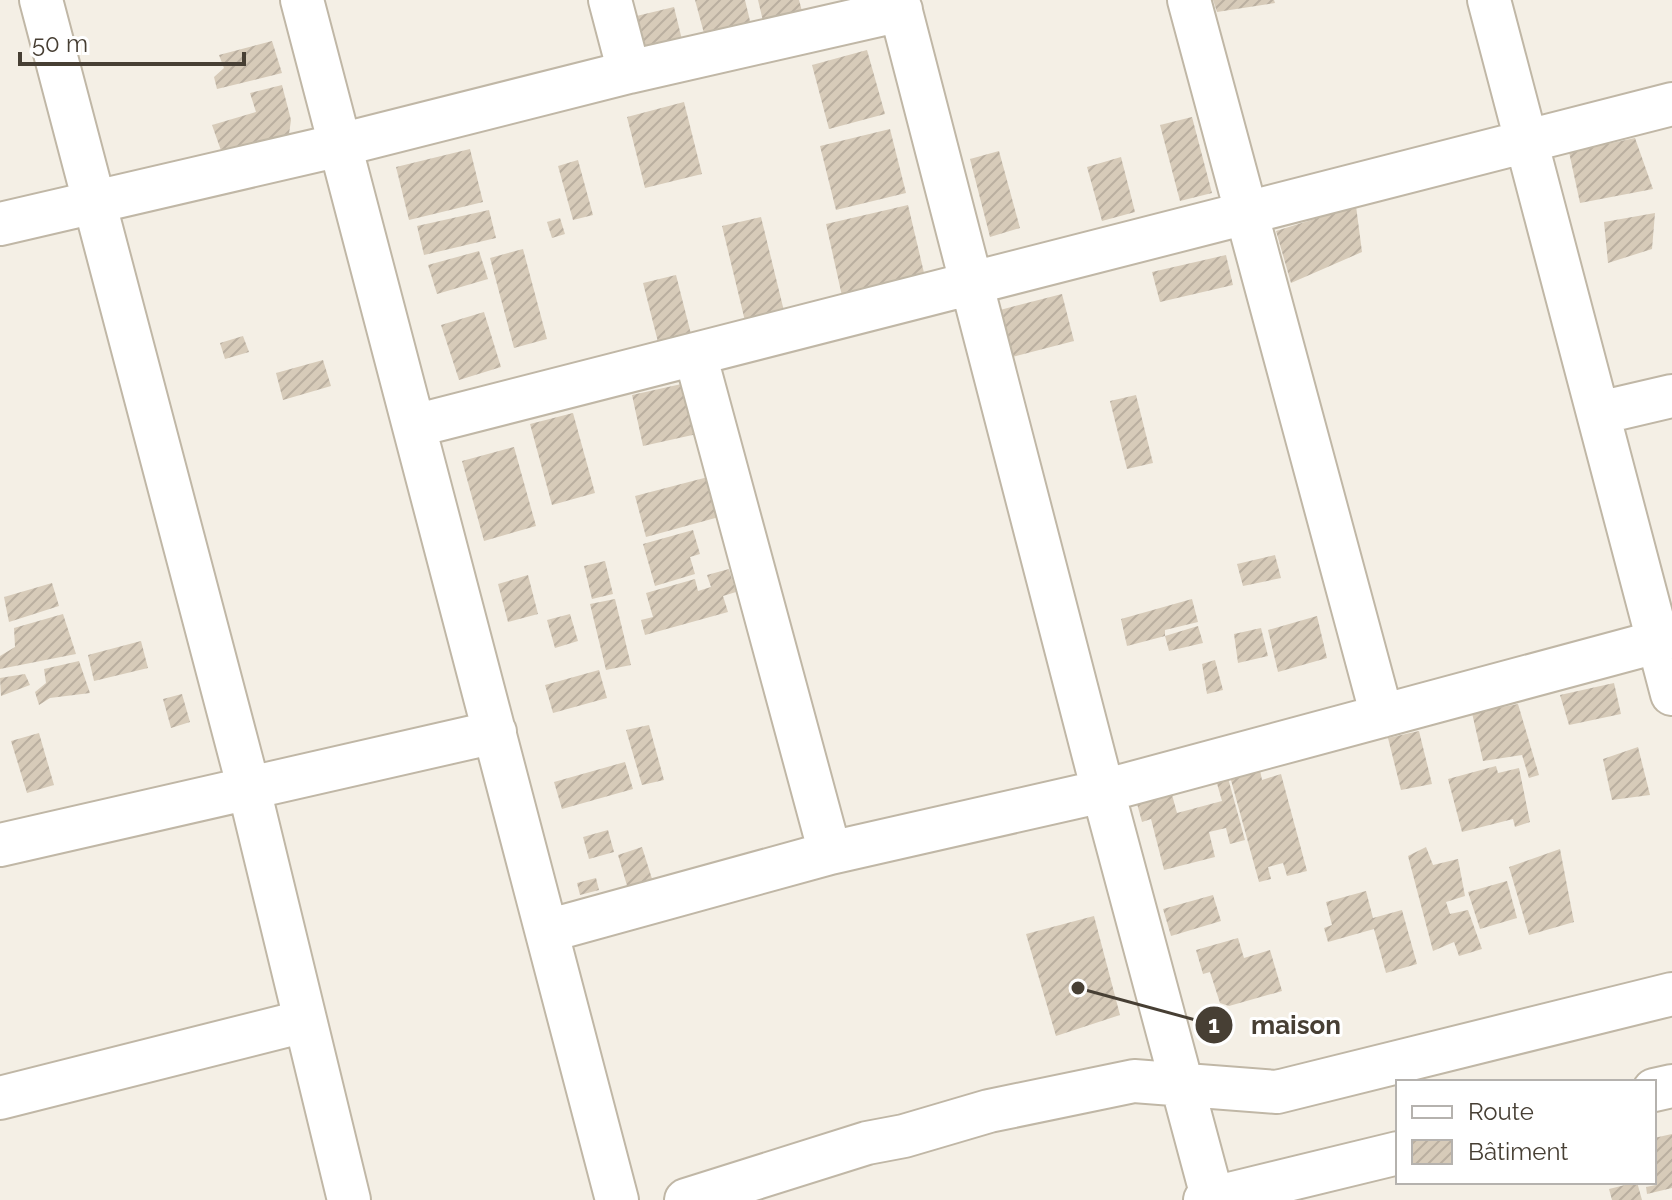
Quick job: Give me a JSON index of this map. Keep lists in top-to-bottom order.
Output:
{
  "places": ["maison"],
  "legend": ["Route", "Bâtiment"],
  "scale_bar": "50 m"
}
